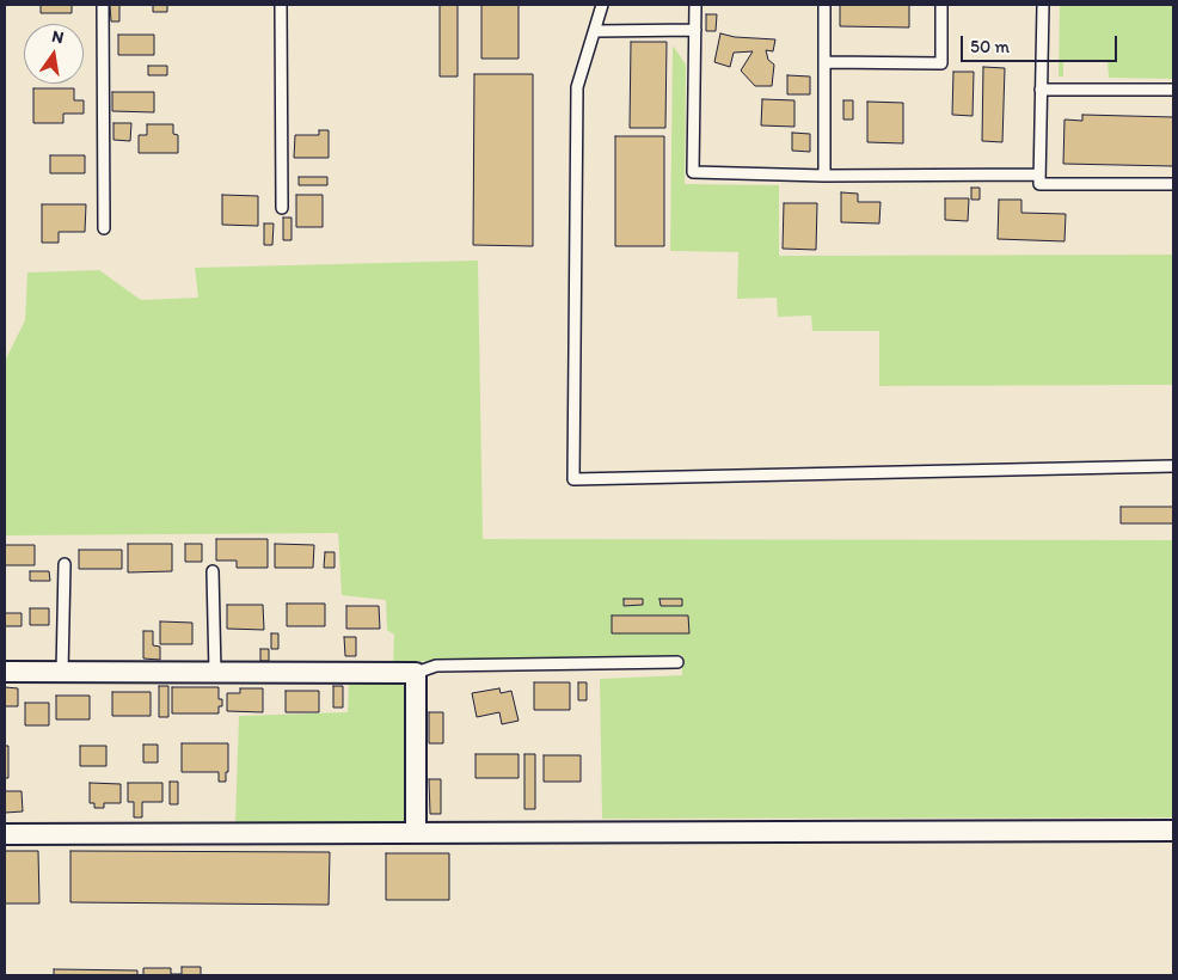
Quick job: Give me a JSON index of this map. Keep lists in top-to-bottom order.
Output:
{
  "scale_bar": "50 m",
  "north": "top"
}
